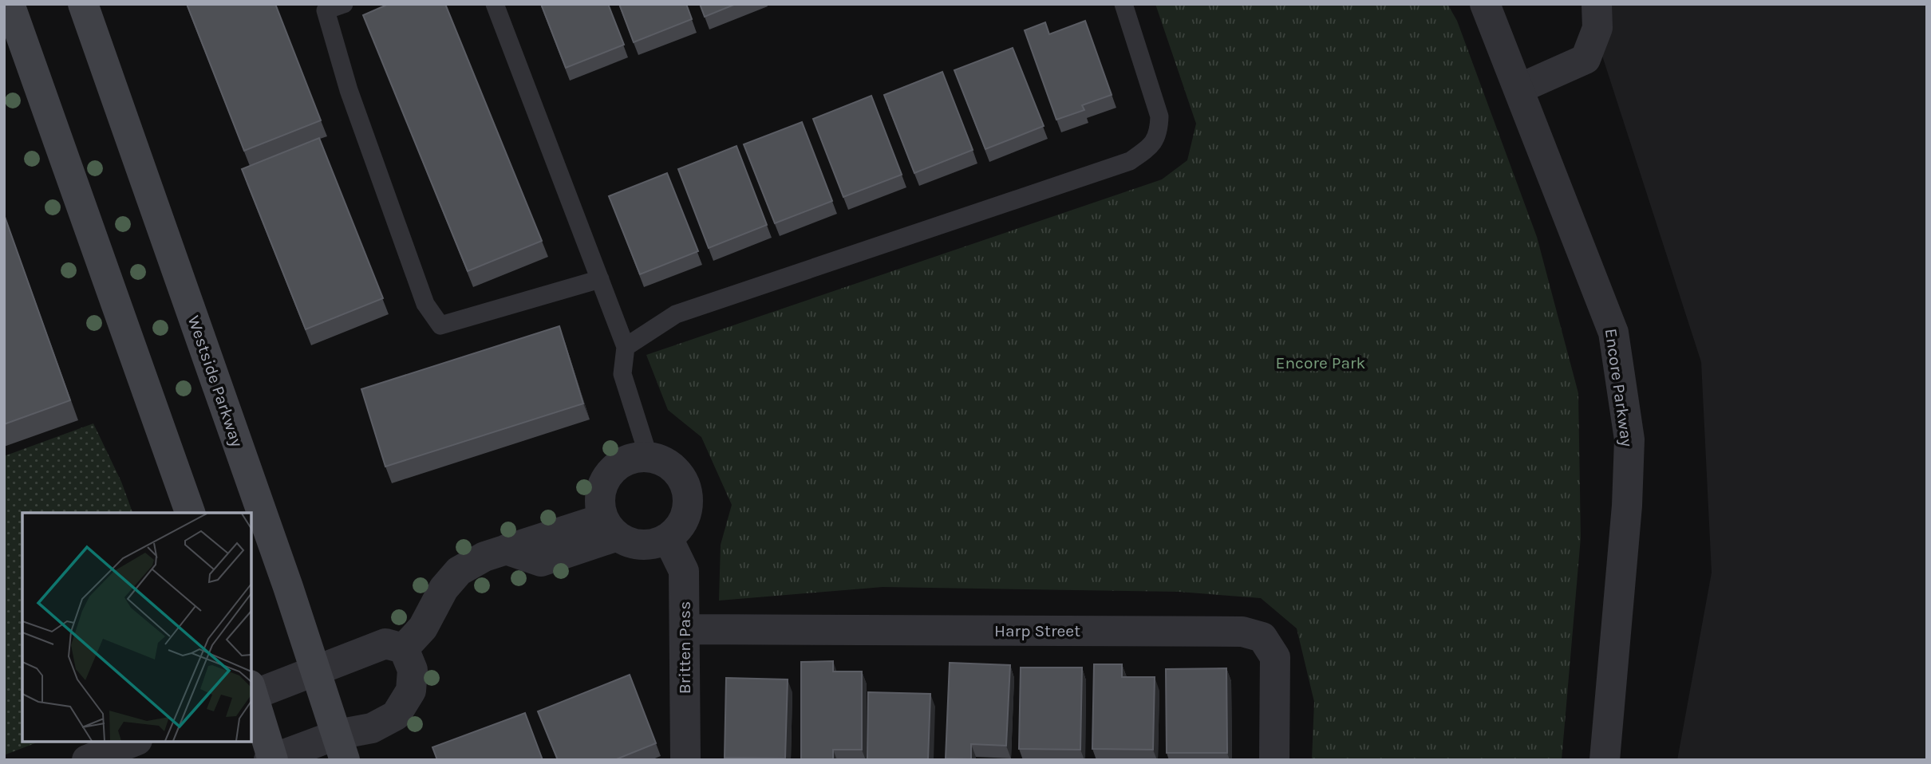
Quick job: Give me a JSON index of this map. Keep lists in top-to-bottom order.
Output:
{
  "streets": {
    "main road": ["Westside Parkway"],
    "street": ["Encore Parkway", "Harp Street", "Britten Pass"]
  },
  "crossings": [
    ["Harp Street", "Britten Pass"]
  ],
  "parks": ["Encore Park"]
}
